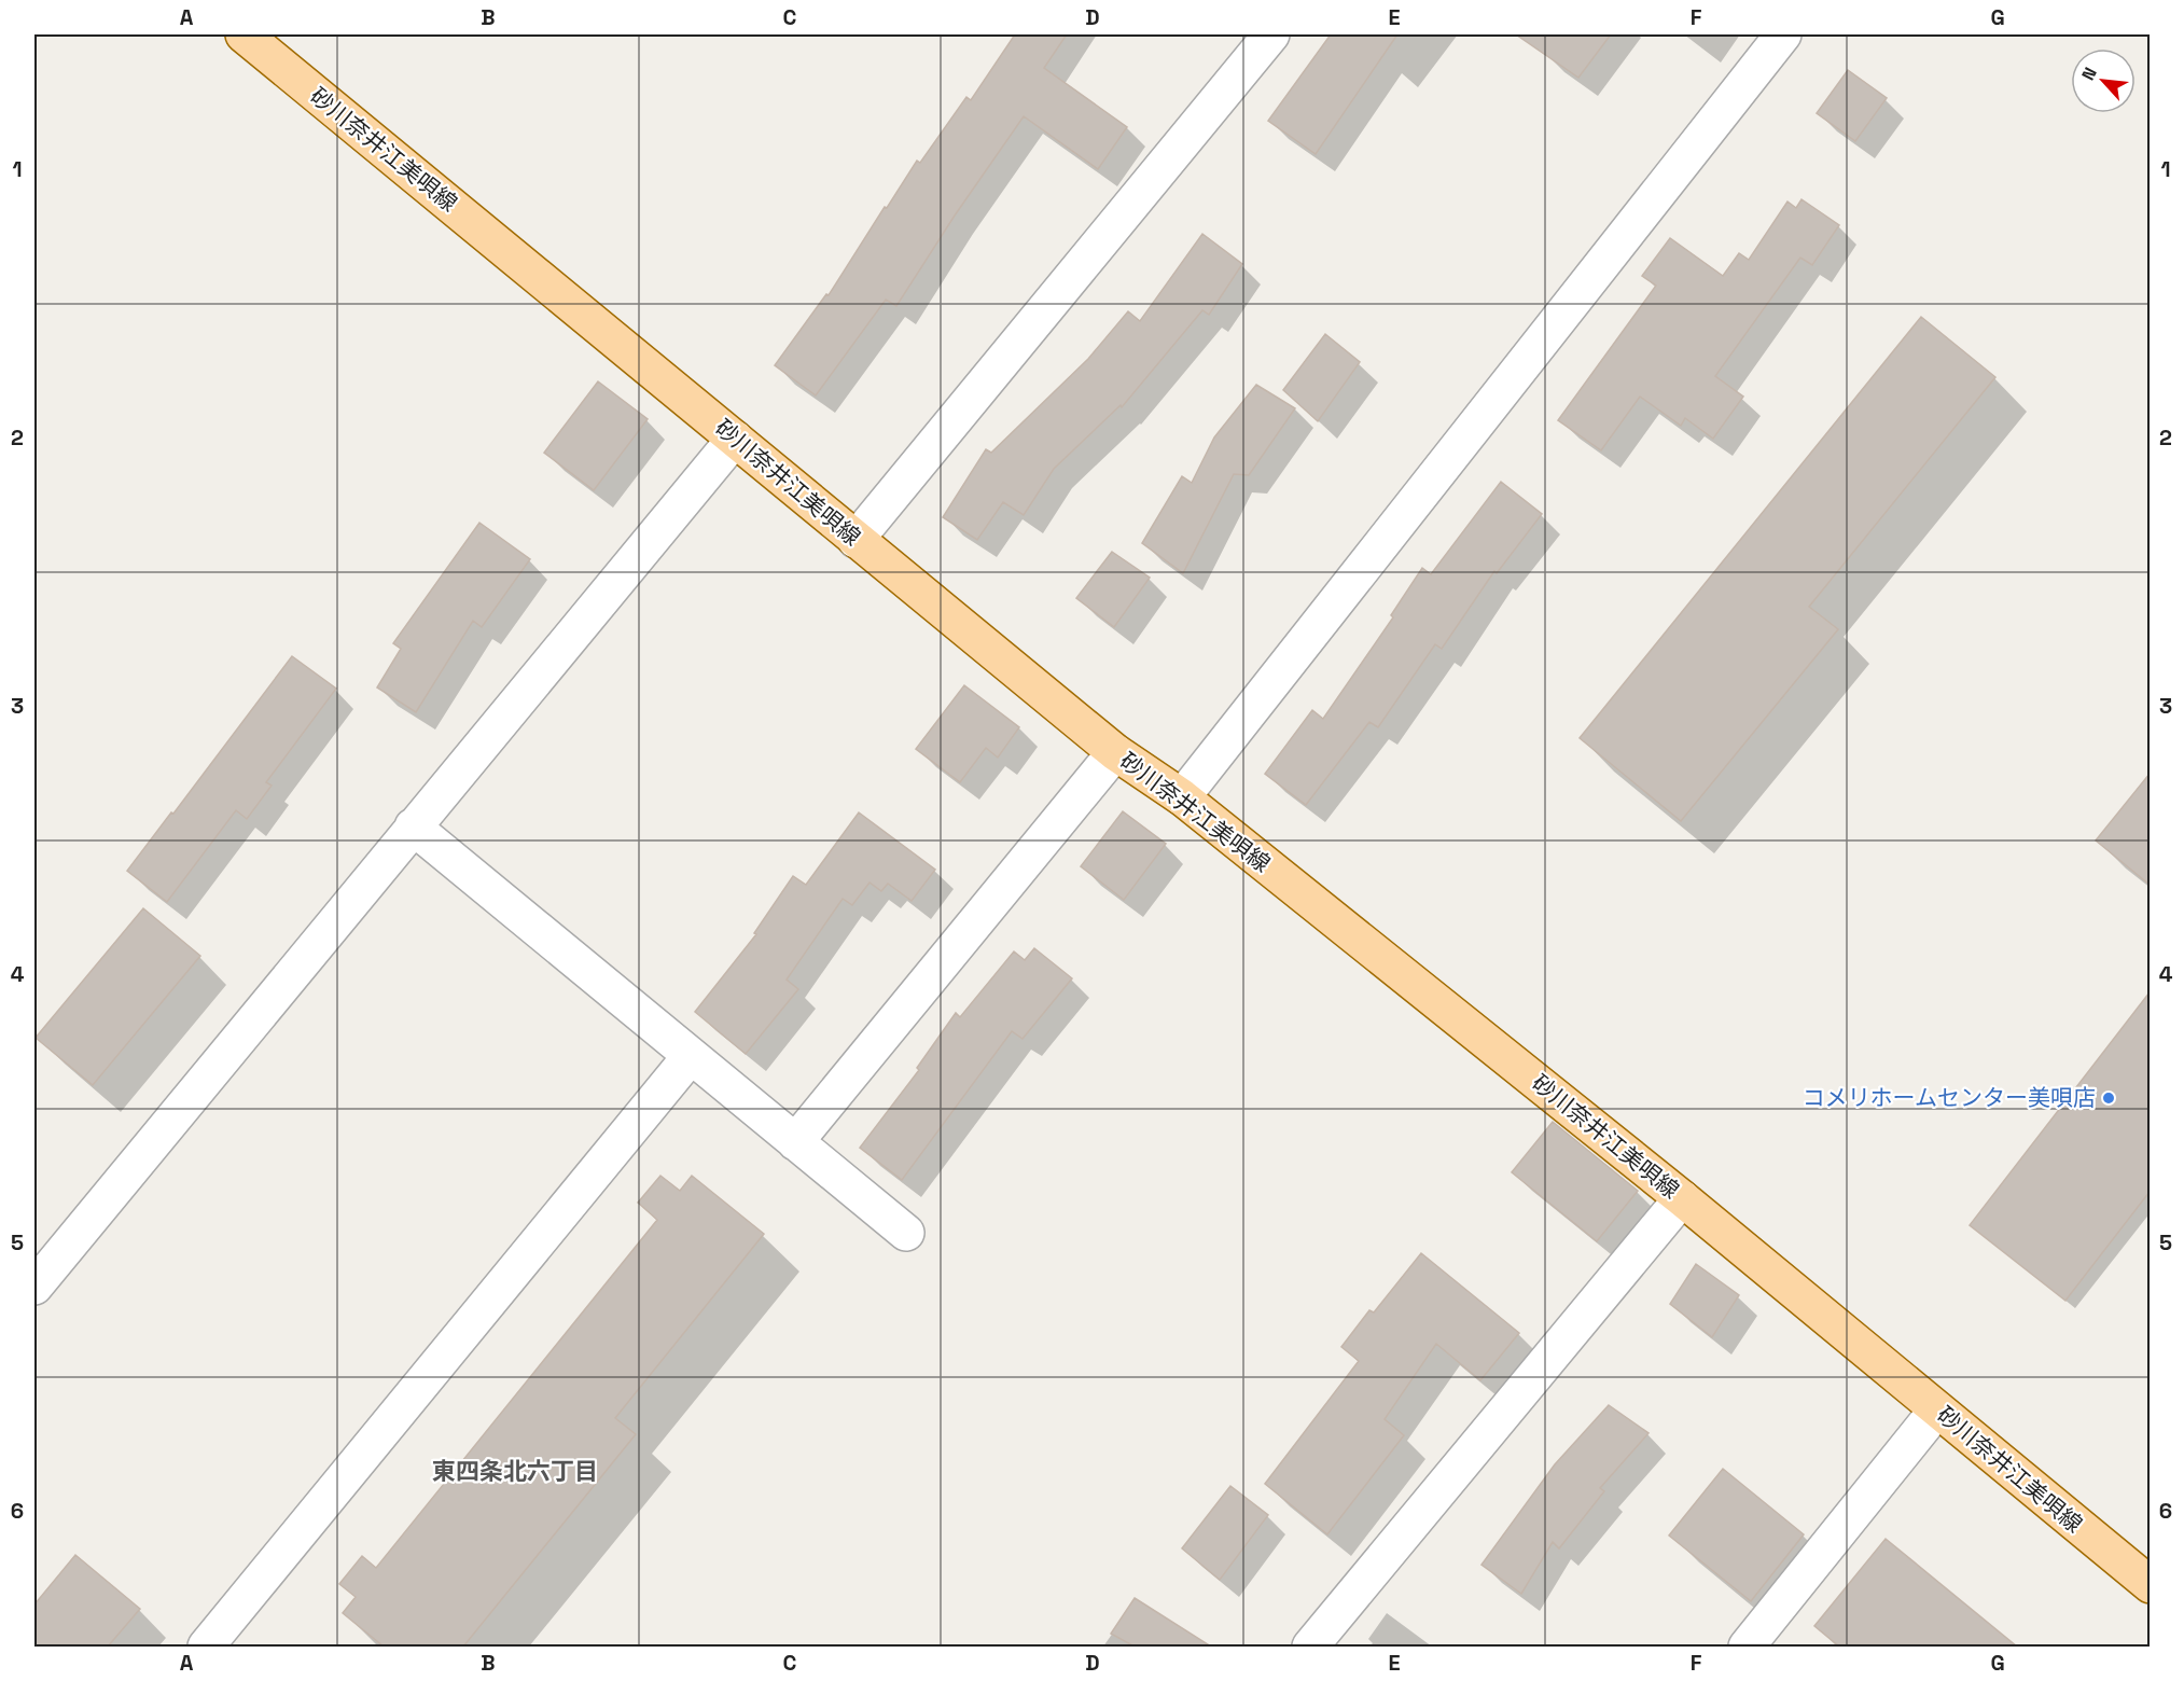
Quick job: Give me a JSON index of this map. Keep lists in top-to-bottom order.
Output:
{
  "streets": {
    "main road": ["砂川奈井江美唄線"]
  },
  "districts": ["東四条北六丁目"],
  "places": ["コメリホームセンター美唄店"],
  "north": "top left",
  "grid": {
    "columns": [
      "A",
      "B",
      "C",
      "D",
      "E",
      "F",
      "G"
    ],
    "rows": [
      "1",
      "2",
      "3",
      "4",
      "5",
      "6"
    ]
  }
}
